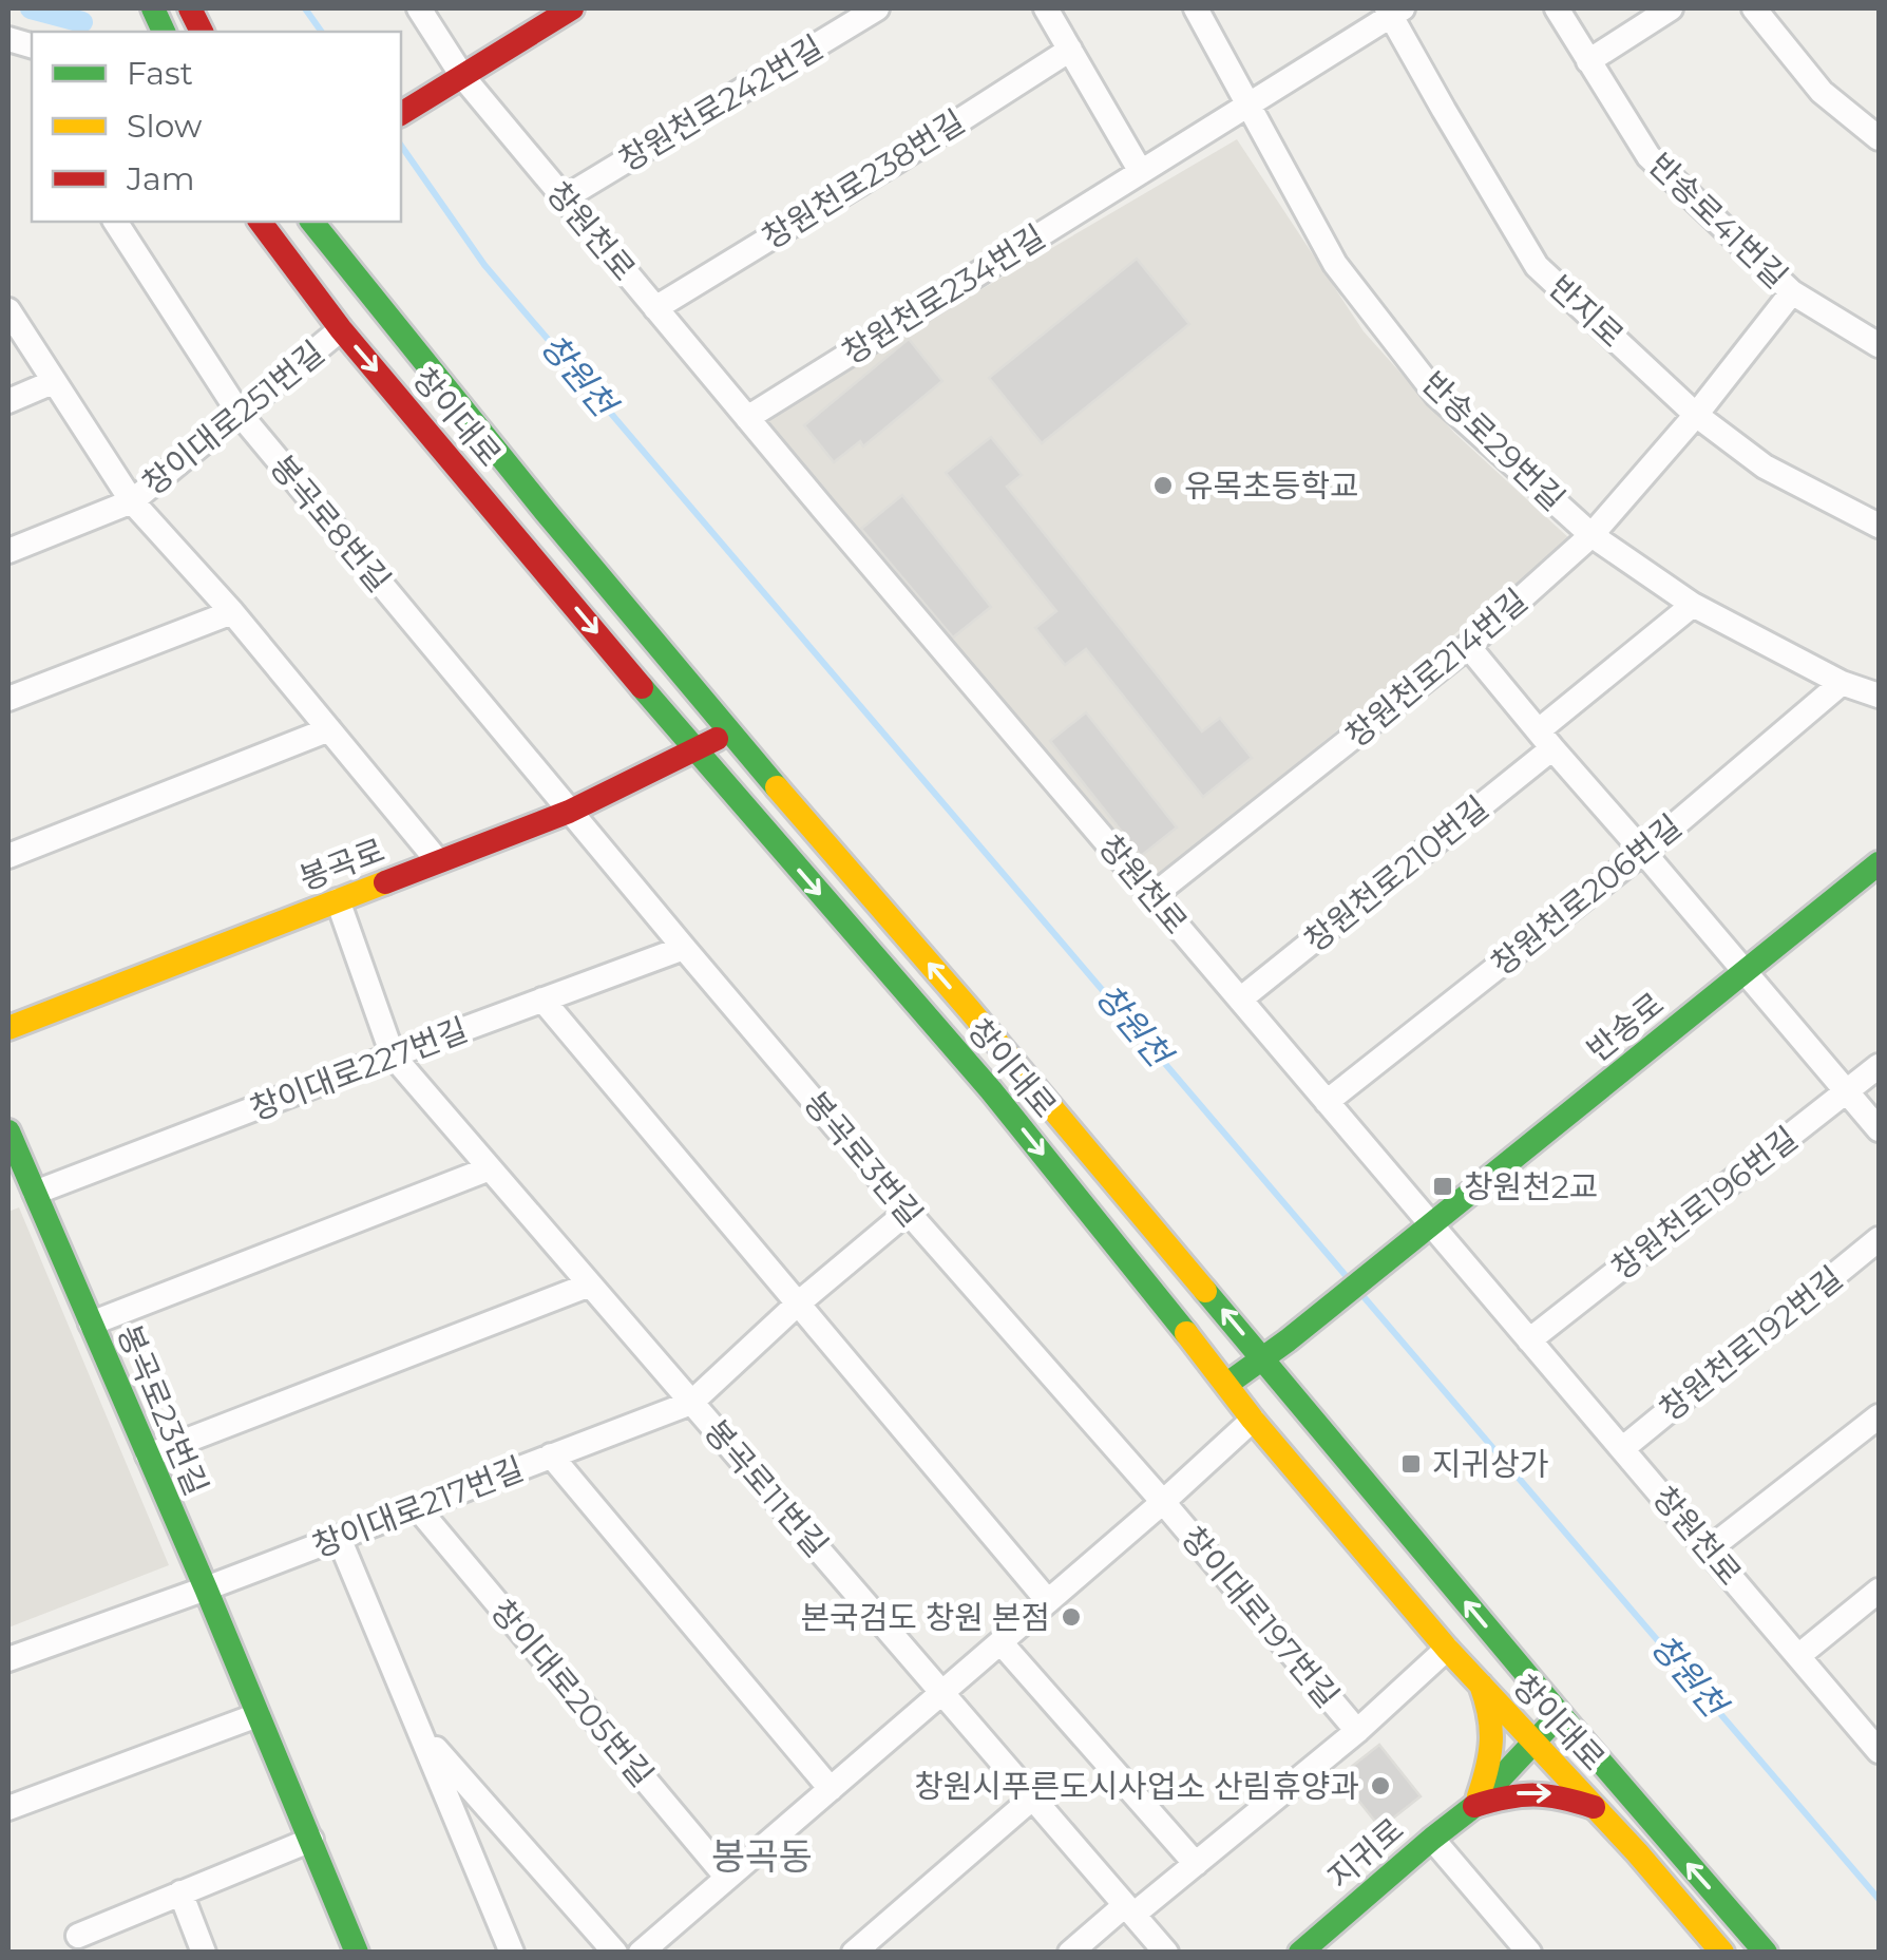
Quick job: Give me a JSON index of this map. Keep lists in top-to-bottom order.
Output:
{
  "streets": {
    "main road": [
      "창이대로",
      "봉곡로",
      "반송로",
      "봉곡로23번길",
      "지귀로"
    ],
    "street": [
      "창원천로242번길",
      "창원천로238번길",
      "반송로41번길",
      "창원천로",
      "창원천로234번길",
      "반지로",
      "창이대로251번길",
      "반송로29번길",
      "봉곡로8번길",
      "창원천로214번길",
      "창원천로210번길",
      "창원천로206번길",
      "창이대로227번길",
      "봉곡로3번길",
      "창원천로196번길",
      "창원천로192번길",
      "봉곡로11번길",
      "창이대로217번길",
      "창이대로197번길",
      "창이대로205번길"
    ]
  },
  "crossings": [
    ["창원천로242번길", "창원천로"],
    ["창원천로238번길", "창원천로"],
    ["반송로41번길", "창원천로214번길"],
    ["창원천로", "창원천로234번길"],
    ["창원천로", "창원천로214번길"],
    ["창원천로", "창원천로210번길"],
    ["창원천로", "창원천로206번길"],
    ["창원천로", "반송로"],
    ["창원천로", "창원천로196번길"],
    ["창원천로", "창원천로192번길"],
    ["창원천로234번길", "반지로"],
    ["창원천로234번길", "반송로29번길"],
    ["반지로", "창원천로214번길"],
    ["창이대로", "창이대로251번길"],
    ["창이대로", "봉곡로"],
    ["창이대로", "반송로"],
    ["창이대로", "창이대로197번길"],
    ["창이대로", "지귀로"],
    ["창이대로251번길", "봉곡로8번길"],
    ["반송로29번길", "창원천로214번길"],
    ["반송로29번길", "창원천로210번길"],
    ["반송로29번길", "창원천로206번길"],
    ["봉곡로8번길", "봉곡로"],
    ["봉곡로8번길", "봉곡로3번길"],
    ["봉곡로", "봉곡로3번길"],
    ["봉곡로", "봉곡로11번길"],
    ["창이대로227번길", "봉곡로3번길"],
    ["창이대로227번길", "봉곡로23번길"],
    ["창이대로227번길", "봉곡로11번길"],
    ["봉곡로3번길", "창이대로217번길"],
    ["봉곡로3번길", "창이대로197번길"],
    ["봉곡로23번길", "창이대로217번길"],
    ["봉곡로11번길", "창이대로217번길"],
    ["봉곡로11번길", "창이대로197번길"],
    ["창이대로217번길", "창이대로205번길"]
  ],
  "districts": ["봉곡동"],
  "water": ["창원천"],
  "places": {
    "other": ["유목초등학교", "본국검도 창원 본점", "창원시푸른도시사업소 산림휴양과"],
    "transit": ["창원천2교", "지귀상가"]
  },
  "legend": ["Fast", "Slow", "Jam"]
}
